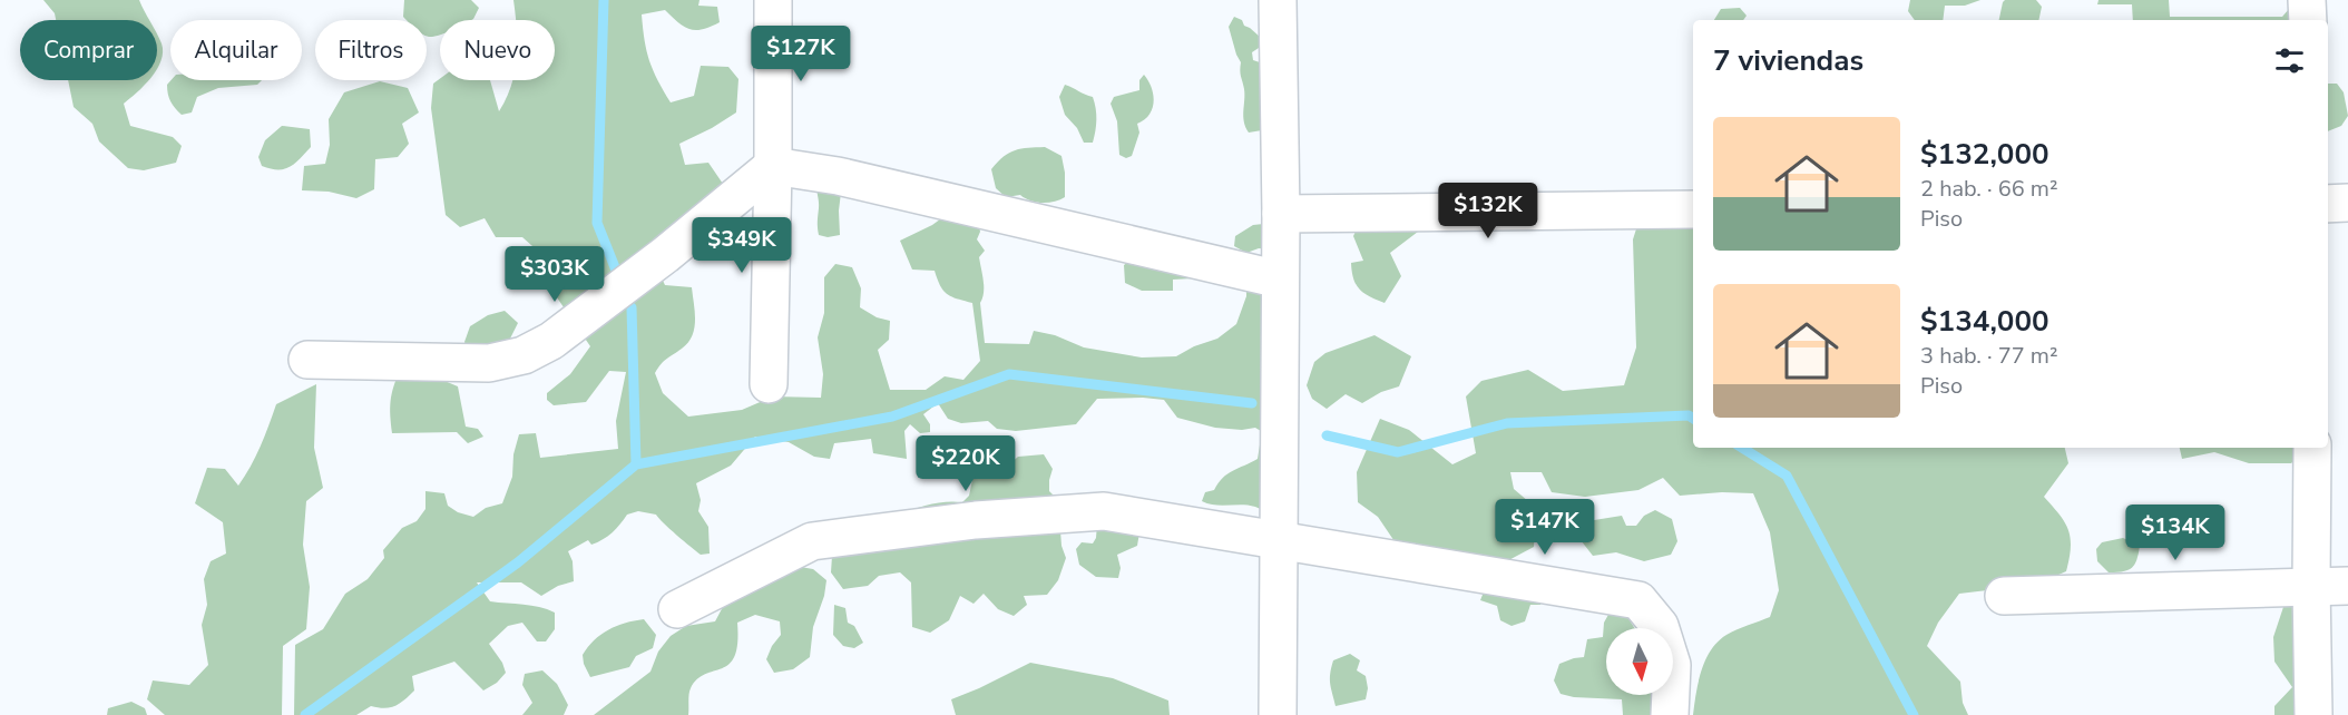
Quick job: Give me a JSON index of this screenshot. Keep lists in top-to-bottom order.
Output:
{
  "north": "bottom",
  "page": {
    "chip": [
      "Comprar",
      "Alquilar",
      "Filtros",
      "Nuevo"
    ],
    "heading": "7 viviendas",
    "price": [
      "$127K",
      "$132K",
      "$349K",
      "$303K",
      "$220K",
      "$147K",
      "$134K"
    ],
    "list": [
      {
        "name": "$132,000",
        "note": "2 hab. · 66 m² · Piso"
      },
      {
        "name": "$134,000",
        "note": "3 hab. · 77 m² · Piso"
      }
    ]
  }
}
